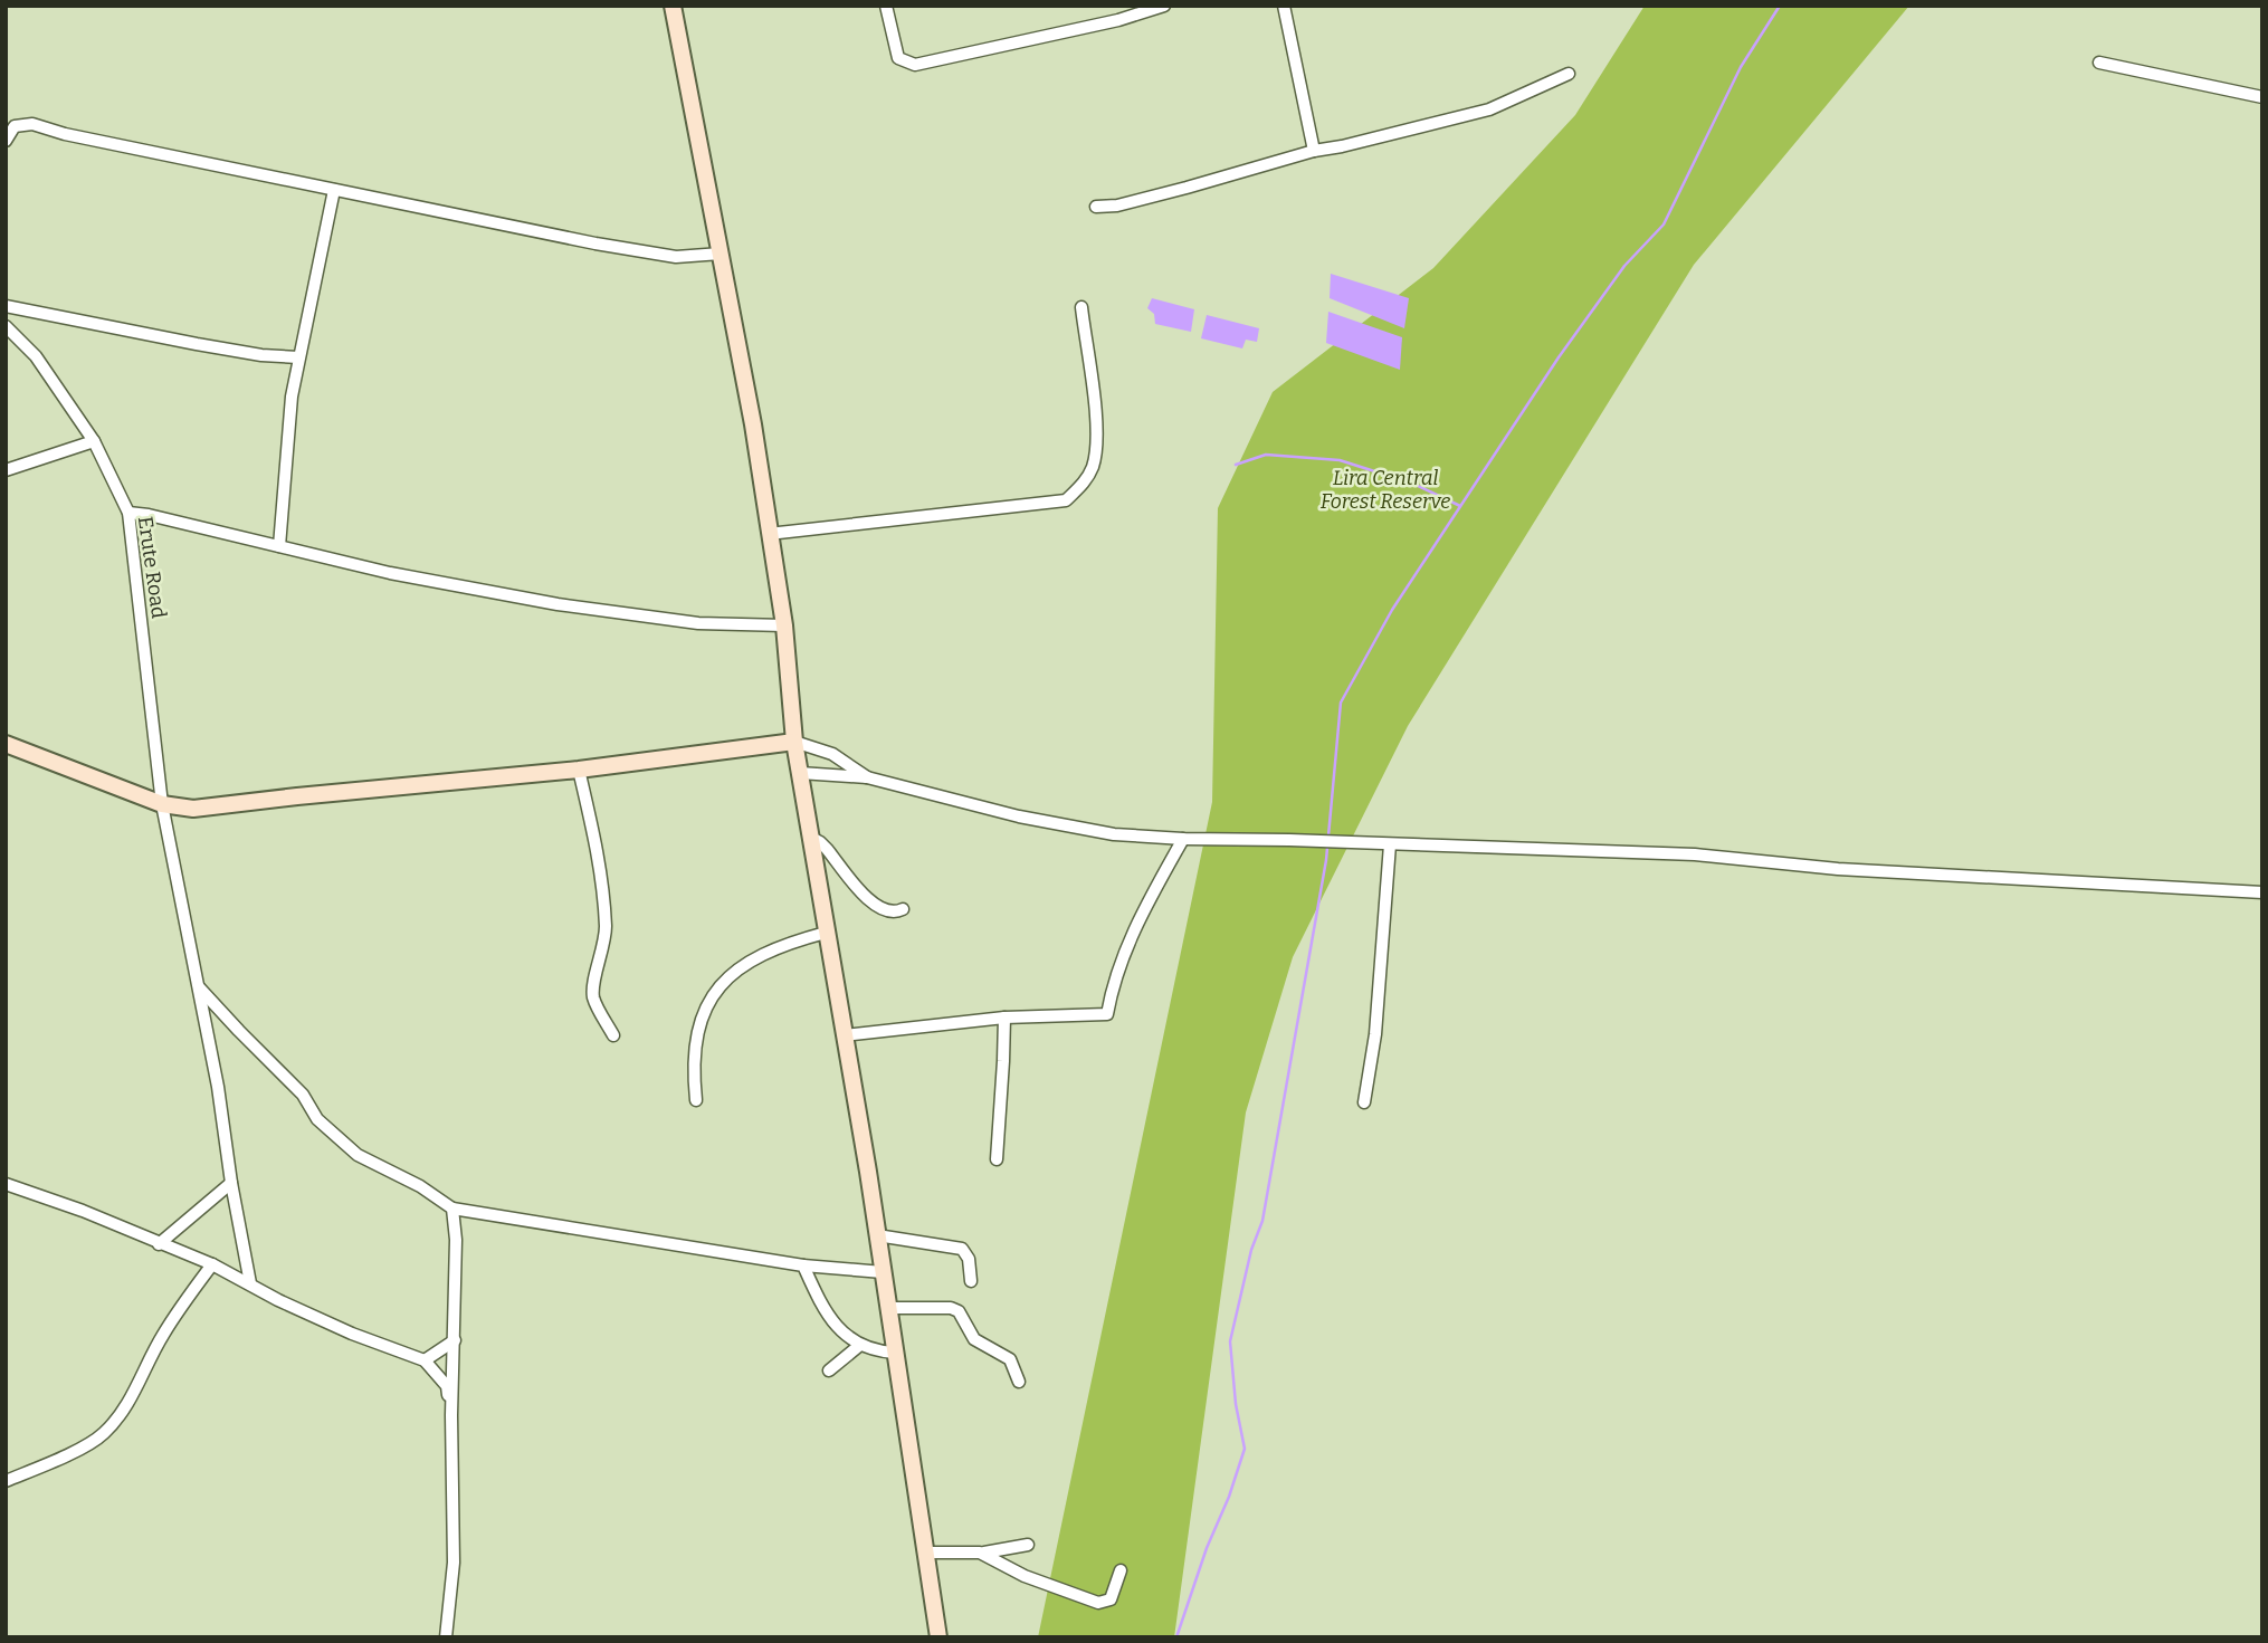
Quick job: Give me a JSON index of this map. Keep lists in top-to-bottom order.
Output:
{
  "streets": {
    "street": ["Erute Road"]
  },
  "parks": ["Lira Central Forest Reserve"]
}
